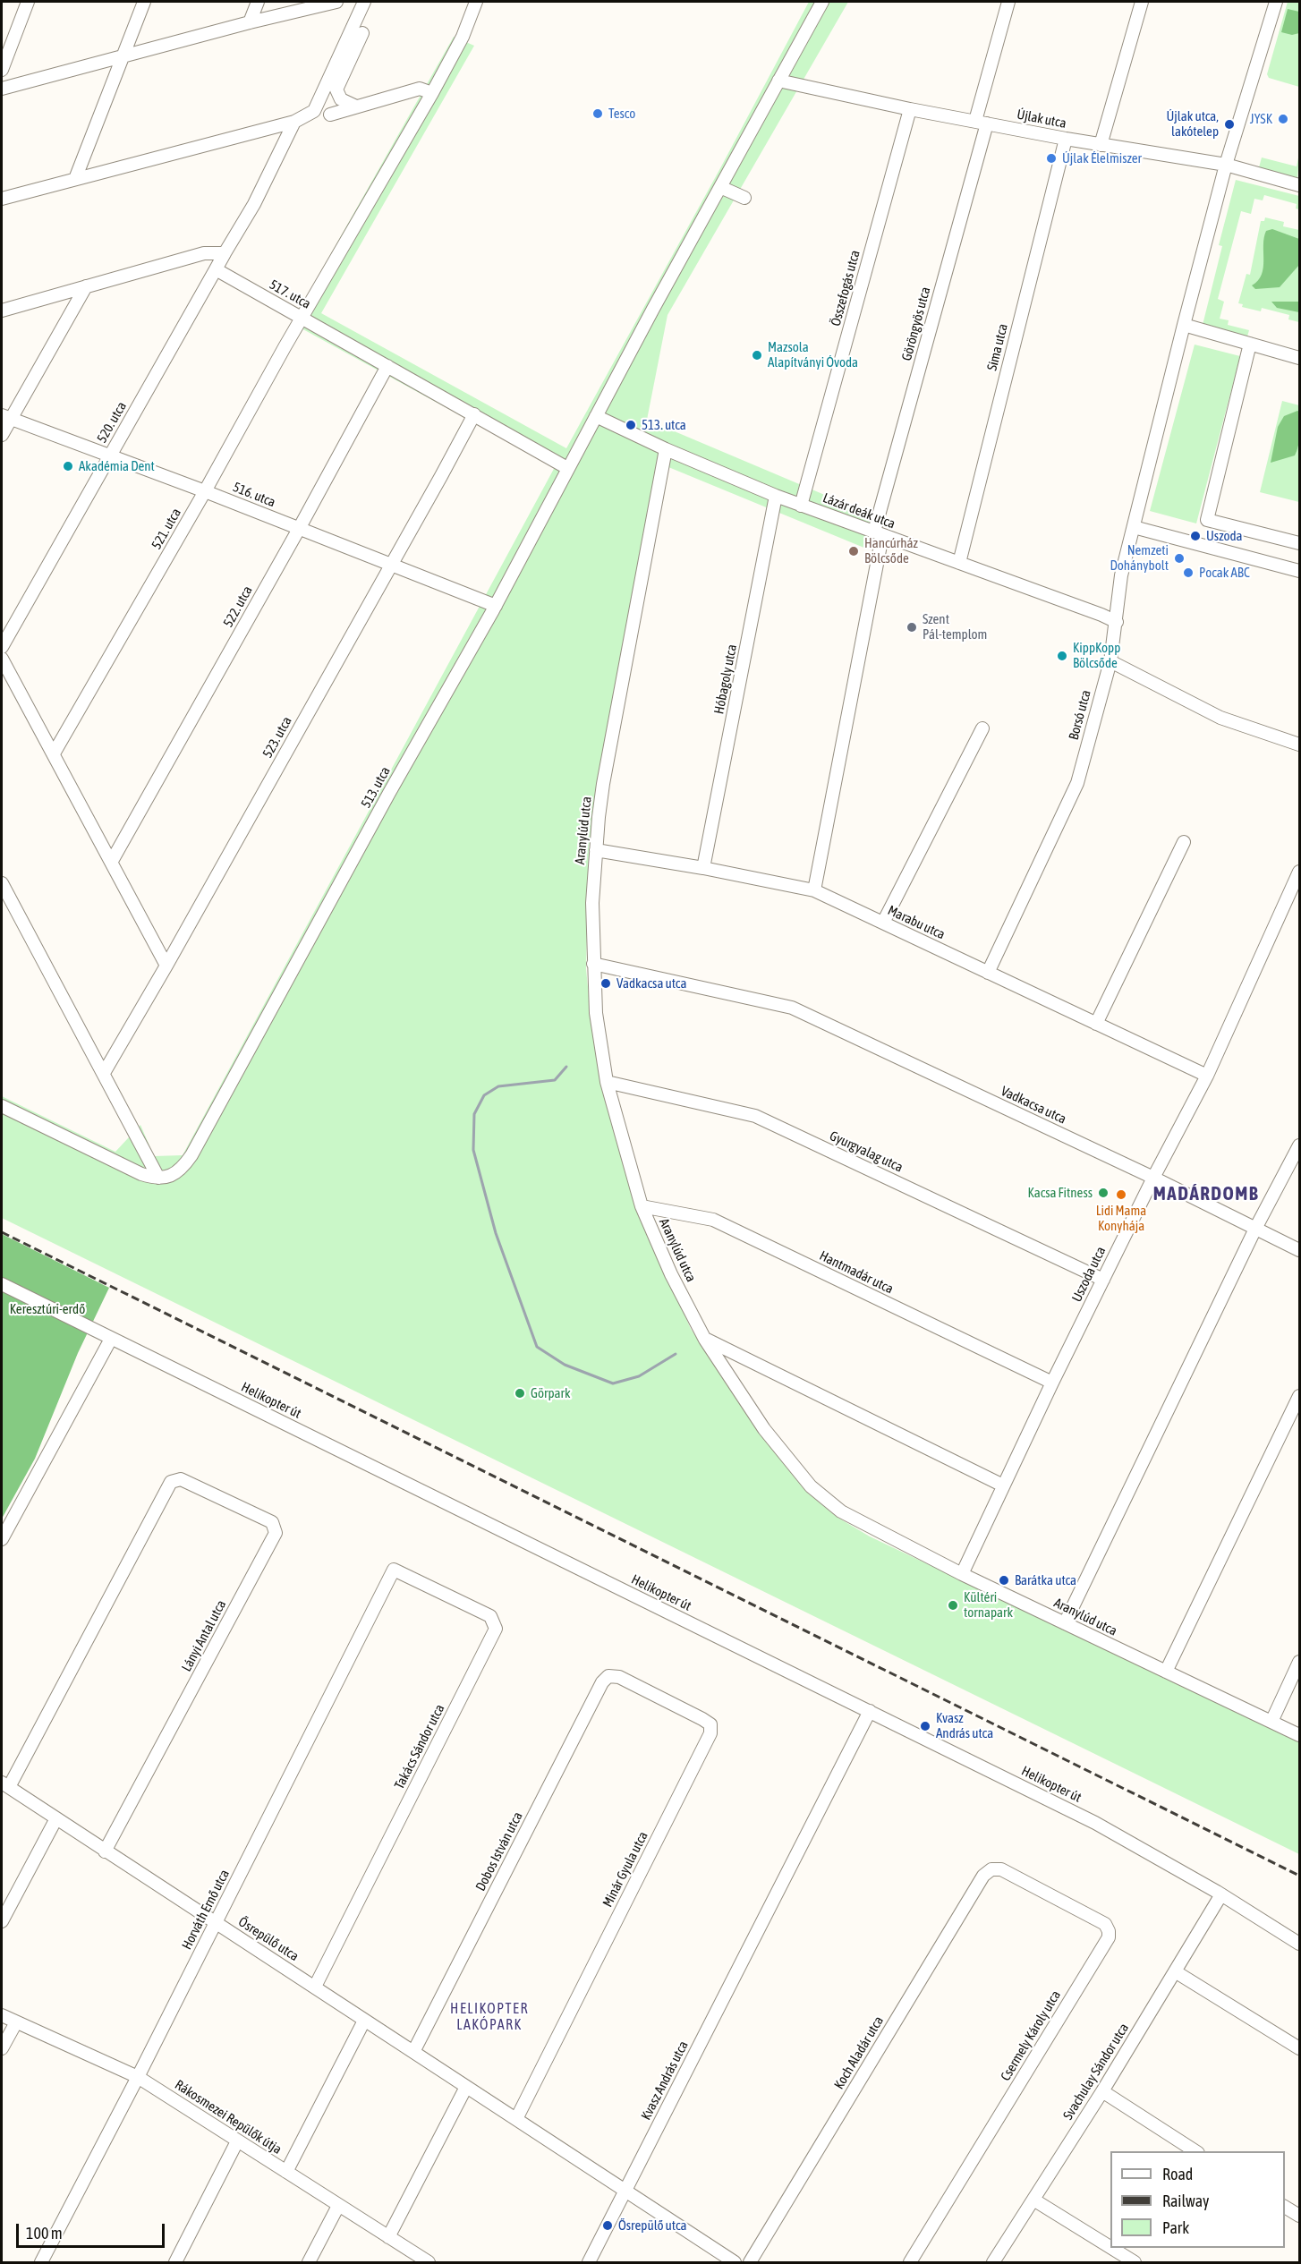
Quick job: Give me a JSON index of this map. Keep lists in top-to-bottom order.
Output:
{
  "streets": {
    "street": [
      "Újlak utca",
      "Összefogás utca",
      "517. utca",
      "Göröngyös utca",
      "Sima utca",
      "520. utca",
      "516. utca",
      "Lázár deák utca",
      "521. utca",
      "522. utca",
      "Hóbagoly utca",
      "Borsó utca",
      "523. utca",
      "513. utca",
      "Aranylúd utca",
      "Marabu utca",
      "Vadkacsa utca",
      "Gyurgyalag utca",
      "Hantmadár utca",
      "Uszoda utca",
      "Helikopter út",
      "Lányi Antal utca",
      "Takács Sándor utca",
      "Dobos István utca",
      "Minár Gyula utca",
      "Horváth Ernő utca",
      "Ősrepülő utca",
      "Csermely Károly utca",
      "Koch Aladár utca",
      "Svachulay Sándor utca",
      "Kvasz András utca",
      "Rákosmezei Repülők útja"
    ]
  },
  "crossings": [
    ["Újlak utca", "Összefogás utca"],
    ["Újlak utca", "Göröngyös utca"],
    ["Újlak utca", "Sima utca"],
    ["Újlak utca", "Borsó utca"],
    ["Újlak utca", "513. utca"],
    ["Összefogás utca", "Lázár deák utca"],
    ["517. utca", "520. utca"],
    ["517. utca", "521. utca"],
    ["517. utca", "522. utca"],
    ["517. utca", "523. utca"],
    ["517. utca", "513. utca"],
    ["Göröngyös utca", "Lázár deák utca"],
    ["Göröngyös utca", "Marabu utca"],
    ["Sima utca", "Lázár deák utca"],
    ["520. utca", "516. utca"],
    ["516. utca", "521. utca"],
    ["516. utca", "522. utca"],
    ["516. utca", "523. utca"],
    ["516. utca", "513. utca"],
    ["Lázár deák utca", "Hóbagoly utca"],
    ["Lázár deák utca", "Borsó utca"],
    ["Lázár deák utca", "513. utca"],
    ["Lázár deák utca", "Aranylúd utca"],
    ["Hóbagoly utca", "Marabu utca"],
    ["Borsó utca", "Marabu utca"],
    ["Aranylúd utca", "Marabu utca"],
    ["Aranylúd utca", "Vadkacsa utca"],
    ["Aranylúd utca", "Gyurgyalag utca"],
    ["Aranylúd utca", "Hantmadár utca"],
    ["Aranylúd utca", "Uszoda utca"],
    ["Marabu utca", "Uszoda utca"],
    ["Vadkacsa utca", "Uszoda utca"],
    ["Gyurgyalag utca", "Uszoda utca"],
    ["Hantmadár utca", "Uszoda utca"],
    ["Helikopter út", "Svachulay Sándor utca"],
    ["Helikopter út", "Kvasz András utca"],
    ["Lányi Antal utca", "Ősrepülő utca"],
    ["Takács Sándor utca", "Horváth Ernő utca"],
    ["Takács Sándor utca", "Ősrepülő utca"],
    ["Dobos István utca", "Minár Gyula utca"],
    ["Dobos István utca", "Ősrepülő utca"],
    ["Minár Gyula utca", "Ősrepülő utca"],
    ["Horváth Ernő utca", "Ősrepülő utca"],
    ["Horváth Ernő utca", "Rákosmezei Repülők útja"],
    ["Ősrepülő utca", "Kvasz András utca"],
    ["Csermely Károly utca", "Koch Aladár utca"]
  ],
  "districts": ["MADÁRDOMB", "HELIKOPTER LAKÓPARK"],
  "parks": ["Keresztúri-erdő"],
  "places": [
    "Tesco",
    "JYSK",
    "Újlak utca, lakótelep",
    "Újlak Élelmiszer",
    "Mazsola Alapítványi Óvoda",
    "513. utca",
    "Akadémia Dent",
    "Uszoda",
    "Hancúrház Bölcsőde",
    "Nemzeti Dohánybolt",
    "Pocak ABC",
    "Szent Pál-templom",
    "KippKopp Bölcsőde",
    "Vadkacsa utca",
    "Kacsa Fitness",
    "Lidi Mama Konyhája",
    "Görpark",
    "Barátka utca",
    "Kültéri tornapark",
    "Kvasz András utca",
    "Ősrepülő utca"
  ],
  "legend": ["Road", "Railway", "Park"],
  "scale_bar": "100 m"
}
